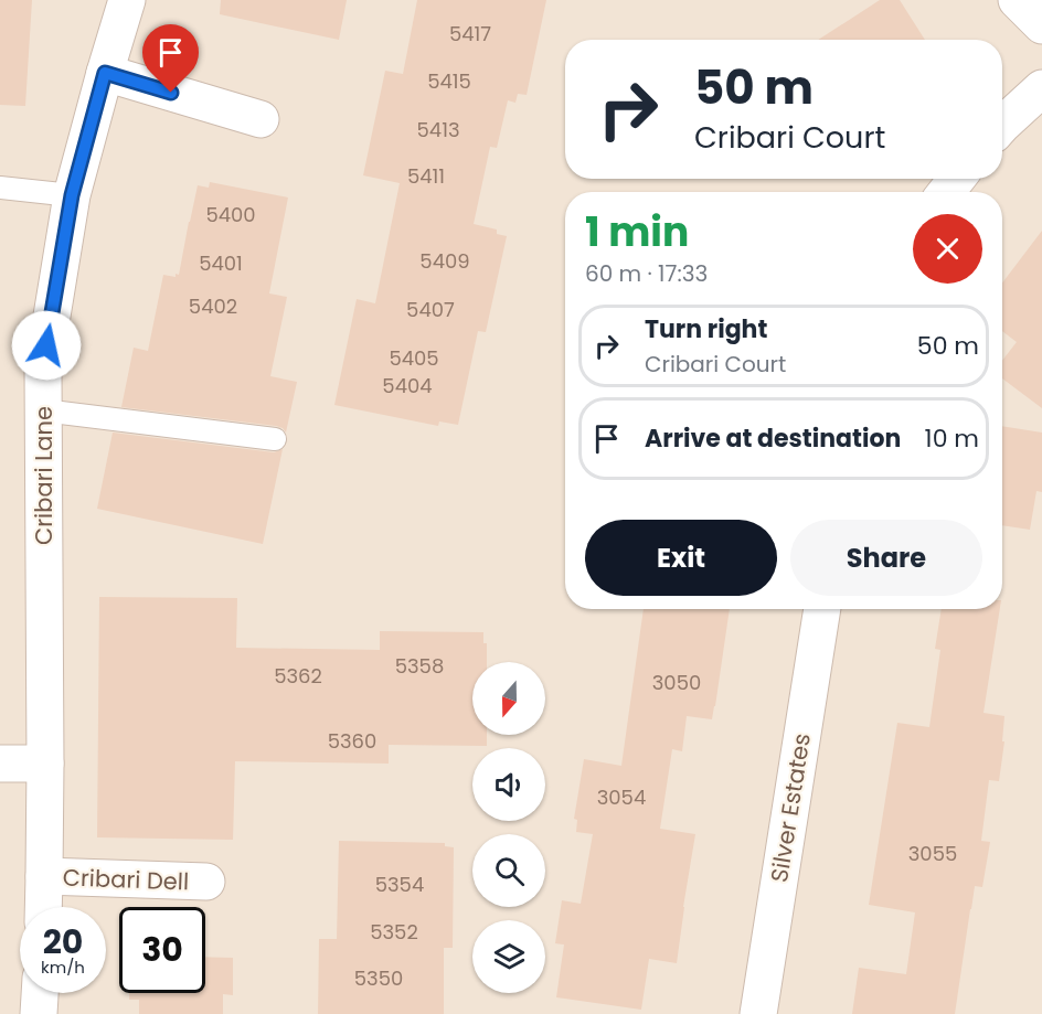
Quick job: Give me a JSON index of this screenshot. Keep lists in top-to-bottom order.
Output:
{
  "streets": {
    "street": ["Cribari Lane", "Silver Estates", "Cribari Dell"]
  },
  "crossings": [
    ["Cribari Lane", "Cribari Dell"]
  ],
  "house_numbers": [
    "5417",
    "5415",
    "5413",
    "5411",
    "5400",
    "5409",
    "5401",
    "5402",
    "5407",
    "5405",
    "5404",
    "5358",
    "5362",
    "3050",
    "5360",
    "3054",
    "3055",
    "5354",
    "5352",
    "5350"
  ],
  "north": "bottom",
  "page": {
    "turn": ["50 m", "Cribari Court"],
    "heading": ["1 min", "60 m · 17:33"],
    "list": [
      {
        "name": "Turn right",
        "note": "Cribari Court",
        "value": "50 m"
      },
      {
        "name": "Arrive at destination",
        "value": "10 m"
      }
    ],
    "buttons": ["Exit", "Share"],
    "speed": "20 km/h",
    "limit": "30"
  }
}
